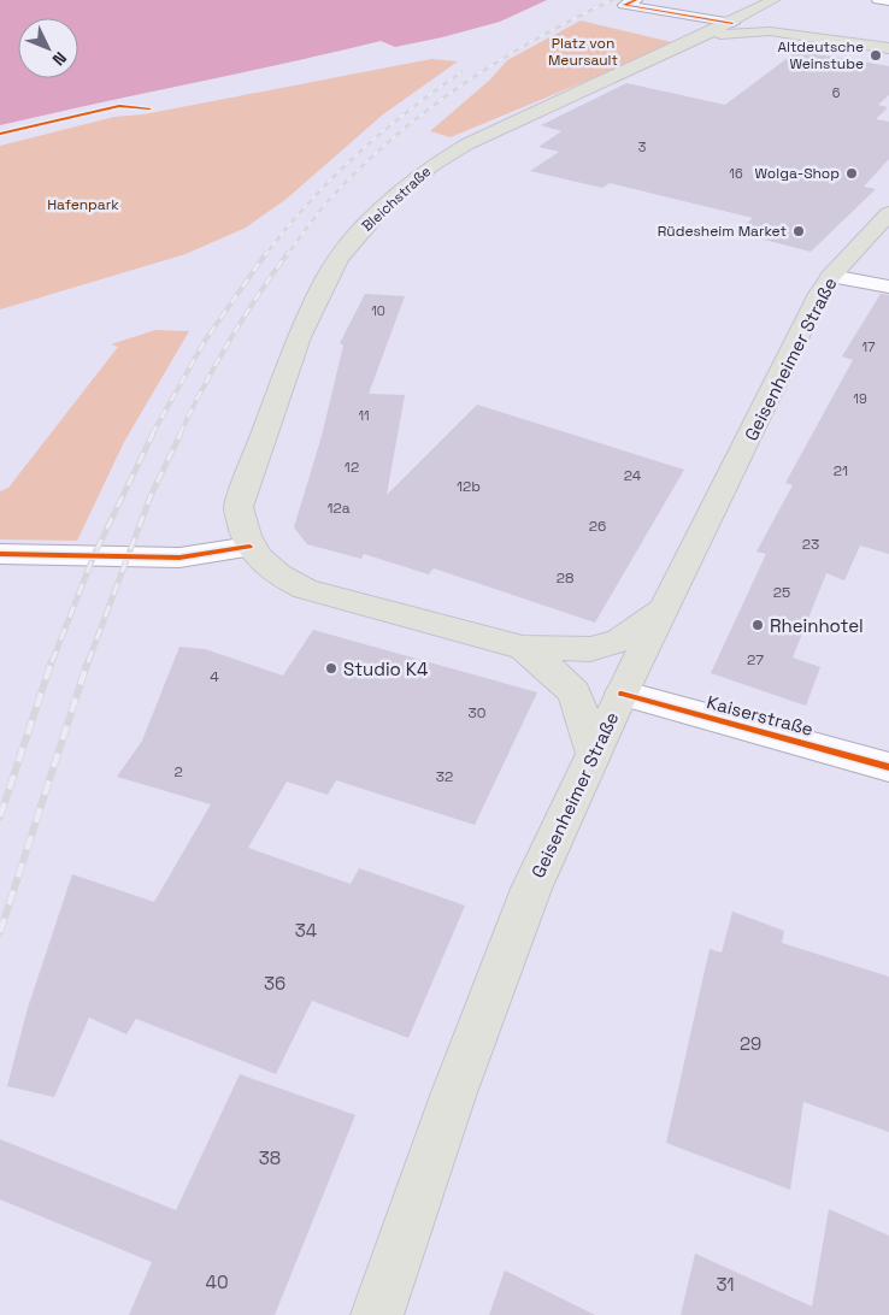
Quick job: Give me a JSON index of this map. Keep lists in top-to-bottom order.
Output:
{
  "streets": {
    "main road": ["Bleichstraße", "Geisenheimer Straße"],
    "street": ["Kaiserstraße"]
  },
  "crossings": [
    ["Geisenheimer Straße", "Kaiserstraße"]
  ],
  "parks": ["Platz von Meursault", "Hafenpark"],
  "places": [
    "Altdeutsche Weinstube",
    "Wolga-Shop",
    "Rüdesheim Market",
    "Rheinhotel",
    "Studio K4"
  ],
  "house_numbers": [
    "6",
    "3",
    "16",
    "10",
    "17",
    "19",
    "11",
    "12",
    "21",
    "24",
    "12b",
    "12a",
    "26",
    "23",
    "28",
    "25",
    "27",
    "4",
    "30",
    "2",
    "32",
    "34",
    "36",
    "29",
    "38",
    "40",
    "31"
  ],
  "north": "bottom right"
}
